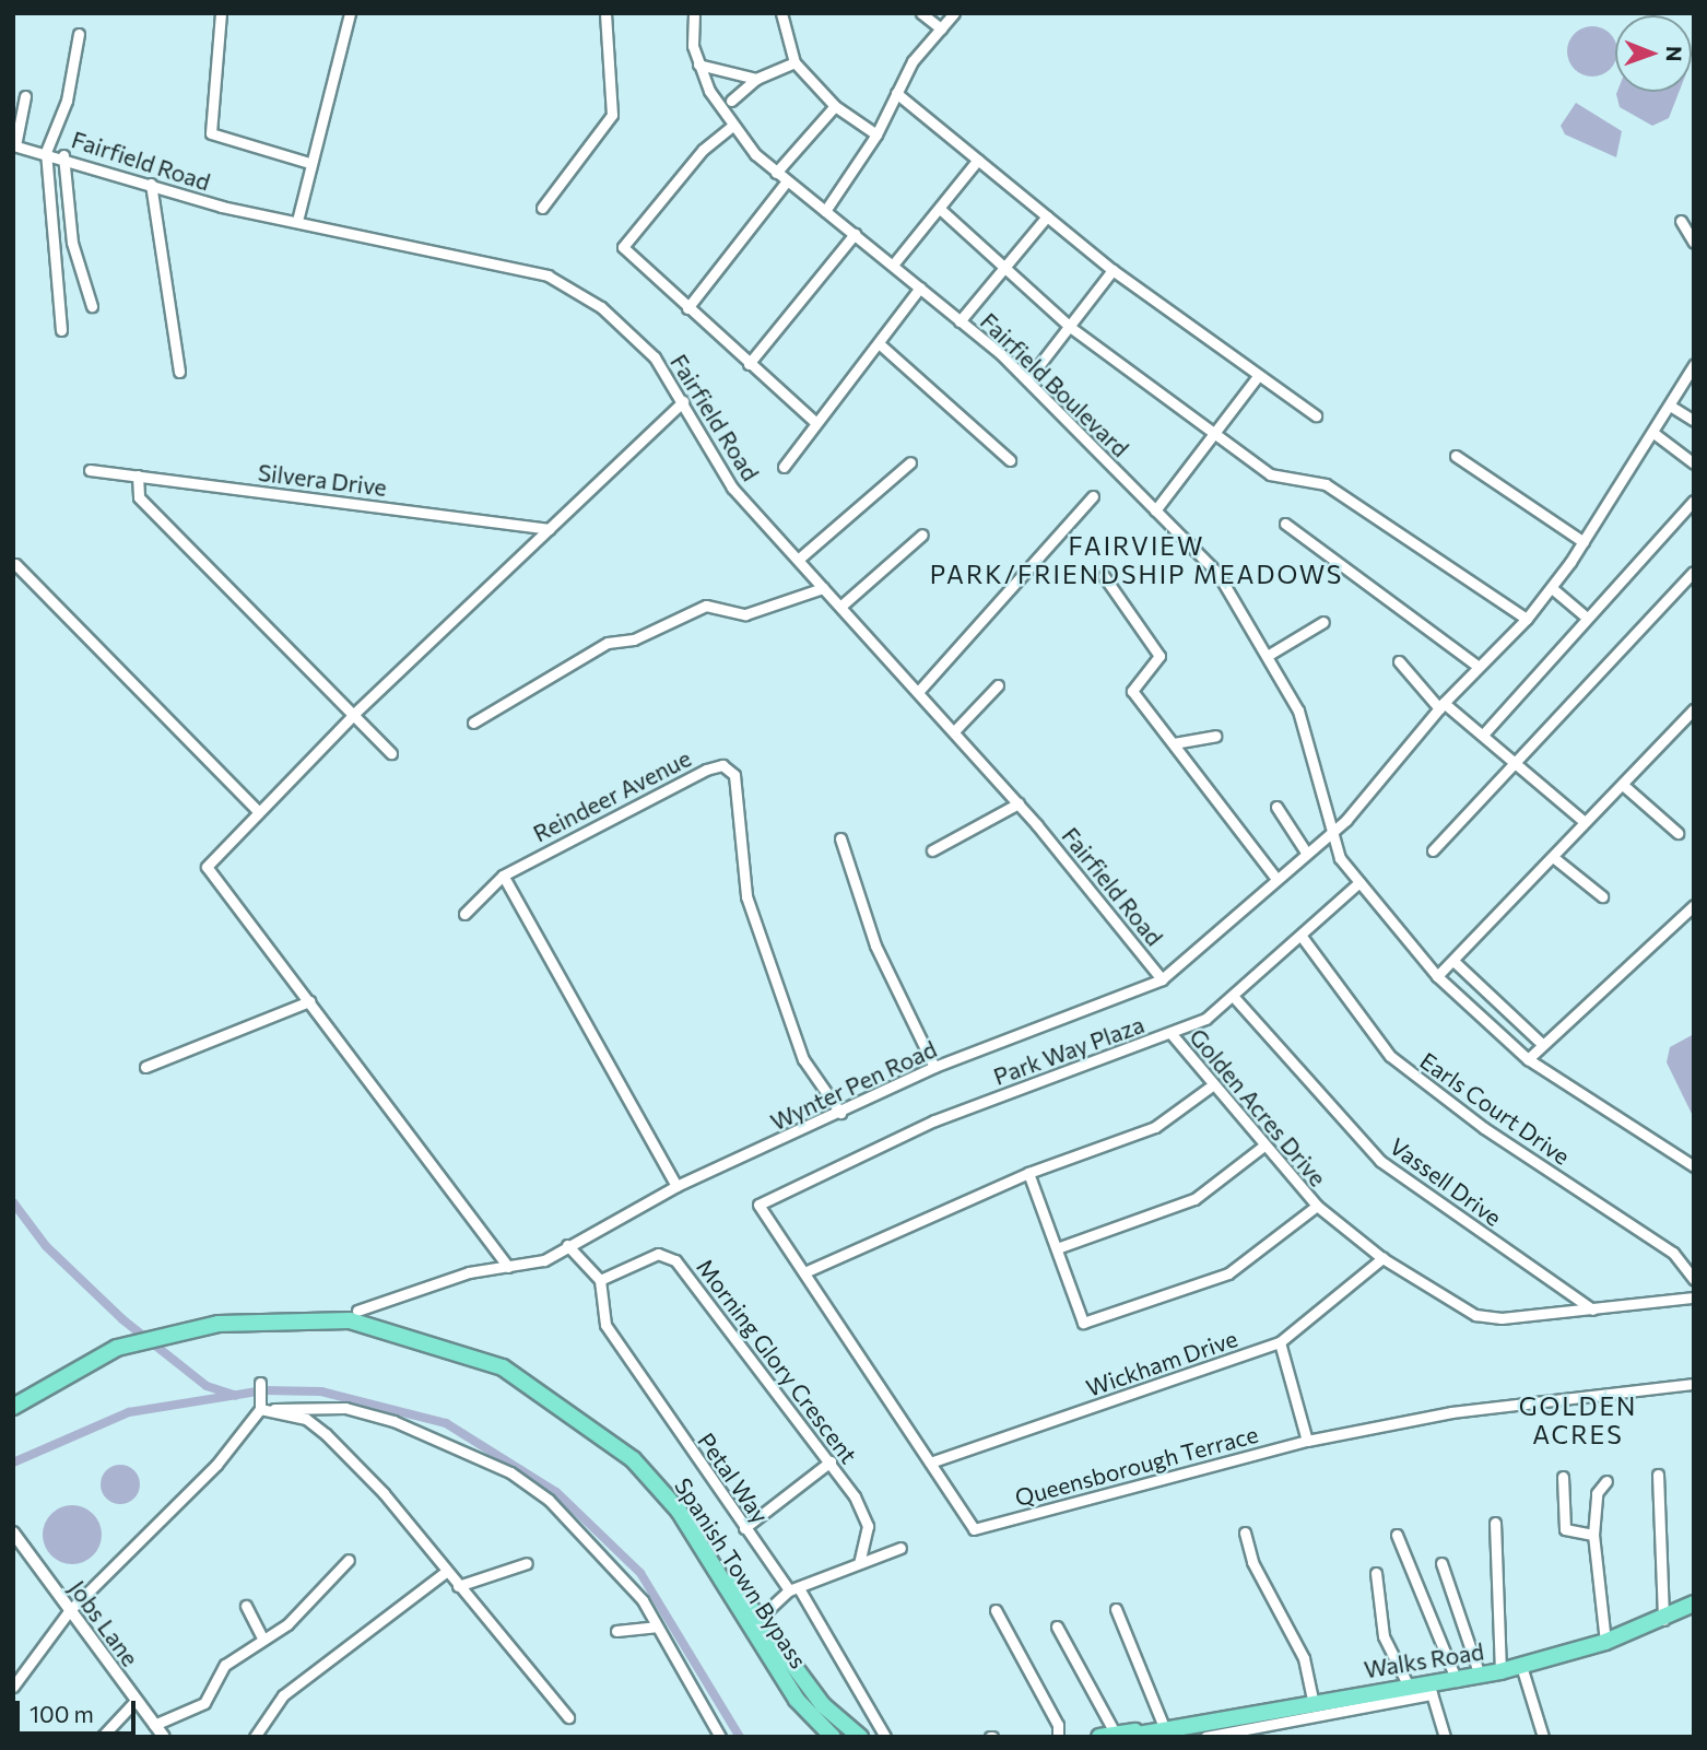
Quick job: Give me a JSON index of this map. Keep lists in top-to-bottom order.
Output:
{
  "streets": {
    "main road": ["Spanish Town Bypass", "Walks Road"],
    "street": [
      "Fairfield Road",
      "Fairfield Boulevard",
      "Silvera Drive",
      "Reindeer Avenue",
      "Park Way Plaza",
      "Wynter Pen Road",
      "Golden Acres Drive",
      "Earls Court Drive",
      "Vassell Drive",
      "Morning Glory Crescent",
      "Wickham Drive",
      "Queensborough Terrace",
      "Petal Way",
      "Jobs Lane"
    ]
  },
  "crossings": [
    ["Fairfield Road", "Wynter Pen Road"],
    ["Fairfield Boulevard", "Park Way Plaza"],
    ["Fairfield Boulevard", "Wynter Pen Road"],
    ["Reindeer Avenue", "Wynter Pen Road"],
    ["Park Way Plaza", "Golden Acres Drive"],
    ["Park Way Plaza", "Earls Court Drive"],
    ["Park Way Plaza", "Vassell Drive"],
    ["Park Way Plaza", "Queensborough Terrace"],
    ["Golden Acres Drive", "Vassell Drive"],
    ["Golden Acres Drive", "Wickham Drive"],
    ["Morning Glory Crescent", "Petal Way"],
    ["Wickham Drive", "Queensborough Terrace"]
  ],
  "districts": ["FAIRVIEW PARK/FRIENDSHIP MEADOWS", "GOLDEN ACRES"],
  "scale_bar": "100 m",
  "north": "right"
}
